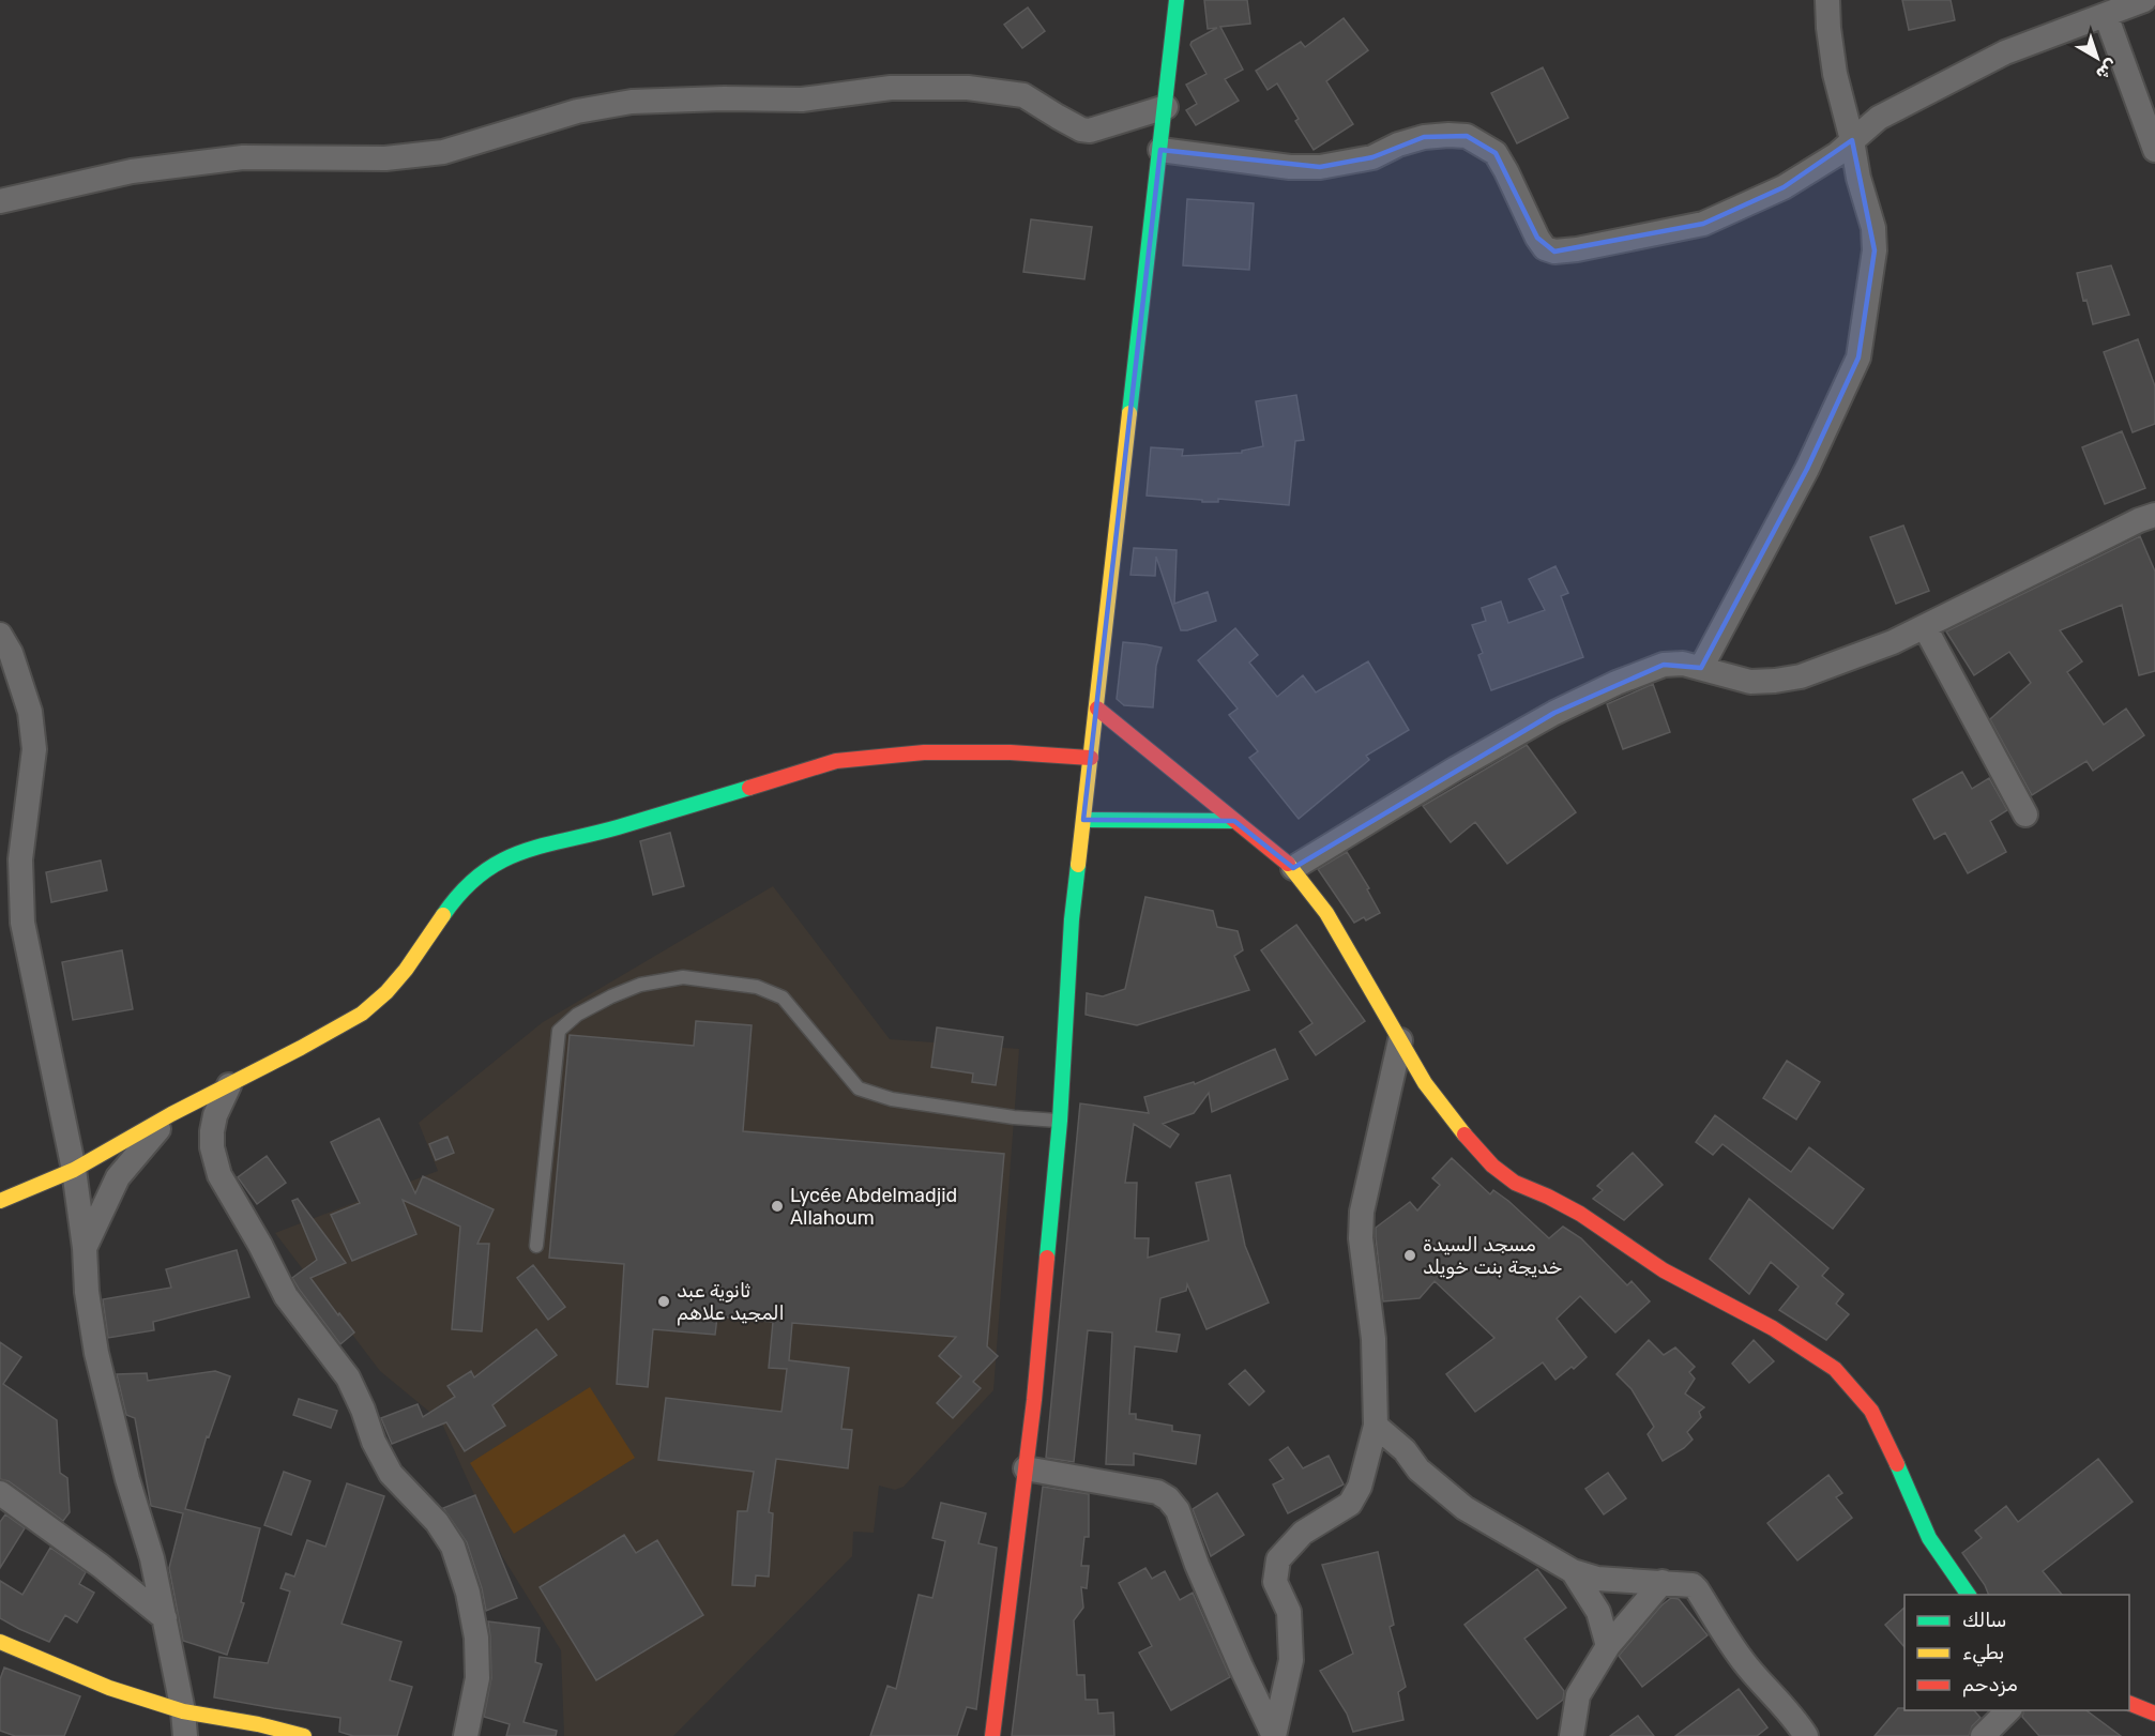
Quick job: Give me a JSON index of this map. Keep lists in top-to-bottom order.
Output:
{
  "places": ["Lycée Abdelmadjid Allahoum", "مسجد السيدة خديجة بنت خويلد", "ثانوية عبد المجيد علاهم"],
  "legend": ["سالك", "بطيء", "مزدحم"],
  "north": "bottom right"
}
